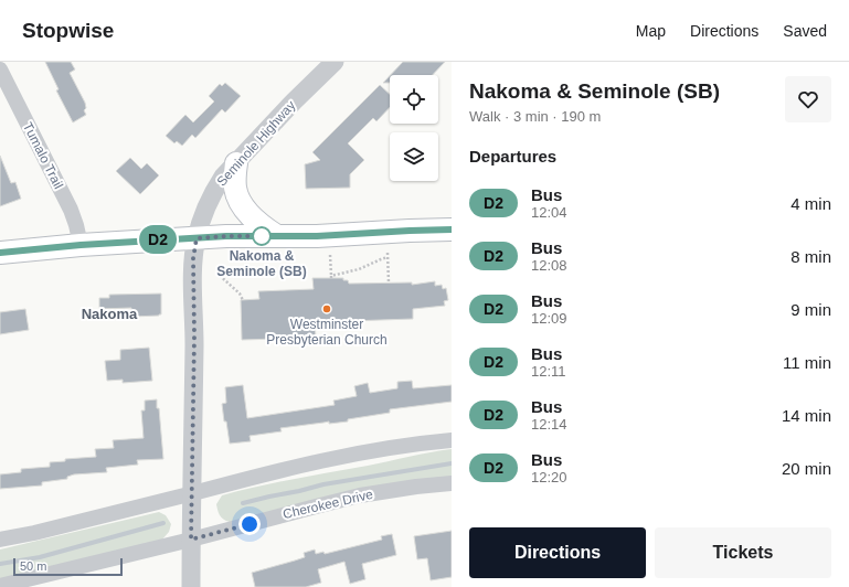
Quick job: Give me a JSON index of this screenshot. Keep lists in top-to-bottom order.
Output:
{
  "streets": {
    "street": ["Seminole Highway", "Tumalo Trail", "Cherokee Drive"]
  },
  "crossings": [
    ["Seminole Highway", "Cherokee Drive"]
  ],
  "districts": ["Nakoma"],
  "places": ["Nakoma & Seminole (SB)", "Westminster Presbyterian Church"],
  "lines": ["bus line D2"],
  "scale_bar": "50 m",
  "page": {
    "header": "Stopwise",
    "nav": ["Map", "Directions", "Saved"],
    "on_map": "D2",
    "heading": [
      ["Nakoma & Seminole (SB)", "Walk · 3 min · 190 m"],
      "Departures"
    ],
    "list": [
      {
        "mark": "D2",
        "name": "Bus",
        "note": "12:04",
        "value": "4 min"
      },
      {
        "mark": "D2",
        "name": "Bus",
        "note": "12:08",
        "value": "8 min"
      },
      {
        "mark": "D2",
        "name": "Bus",
        "note": "12:09",
        "value": "9 min"
      },
      {
        "mark": "D2",
        "name": "Bus",
        "note": "12:11",
        "value": "11 min"
      },
      {
        "mark": "D2",
        "name": "Bus",
        "note": "12:14",
        "value": "14 min"
      },
      {
        "mark": "D2",
        "name": "Bus",
        "note": "12:20",
        "value": "20 min"
      }
    ],
    "buttons": ["Directions", "Tickets"],
    "scale": "50 m"
  }
}
